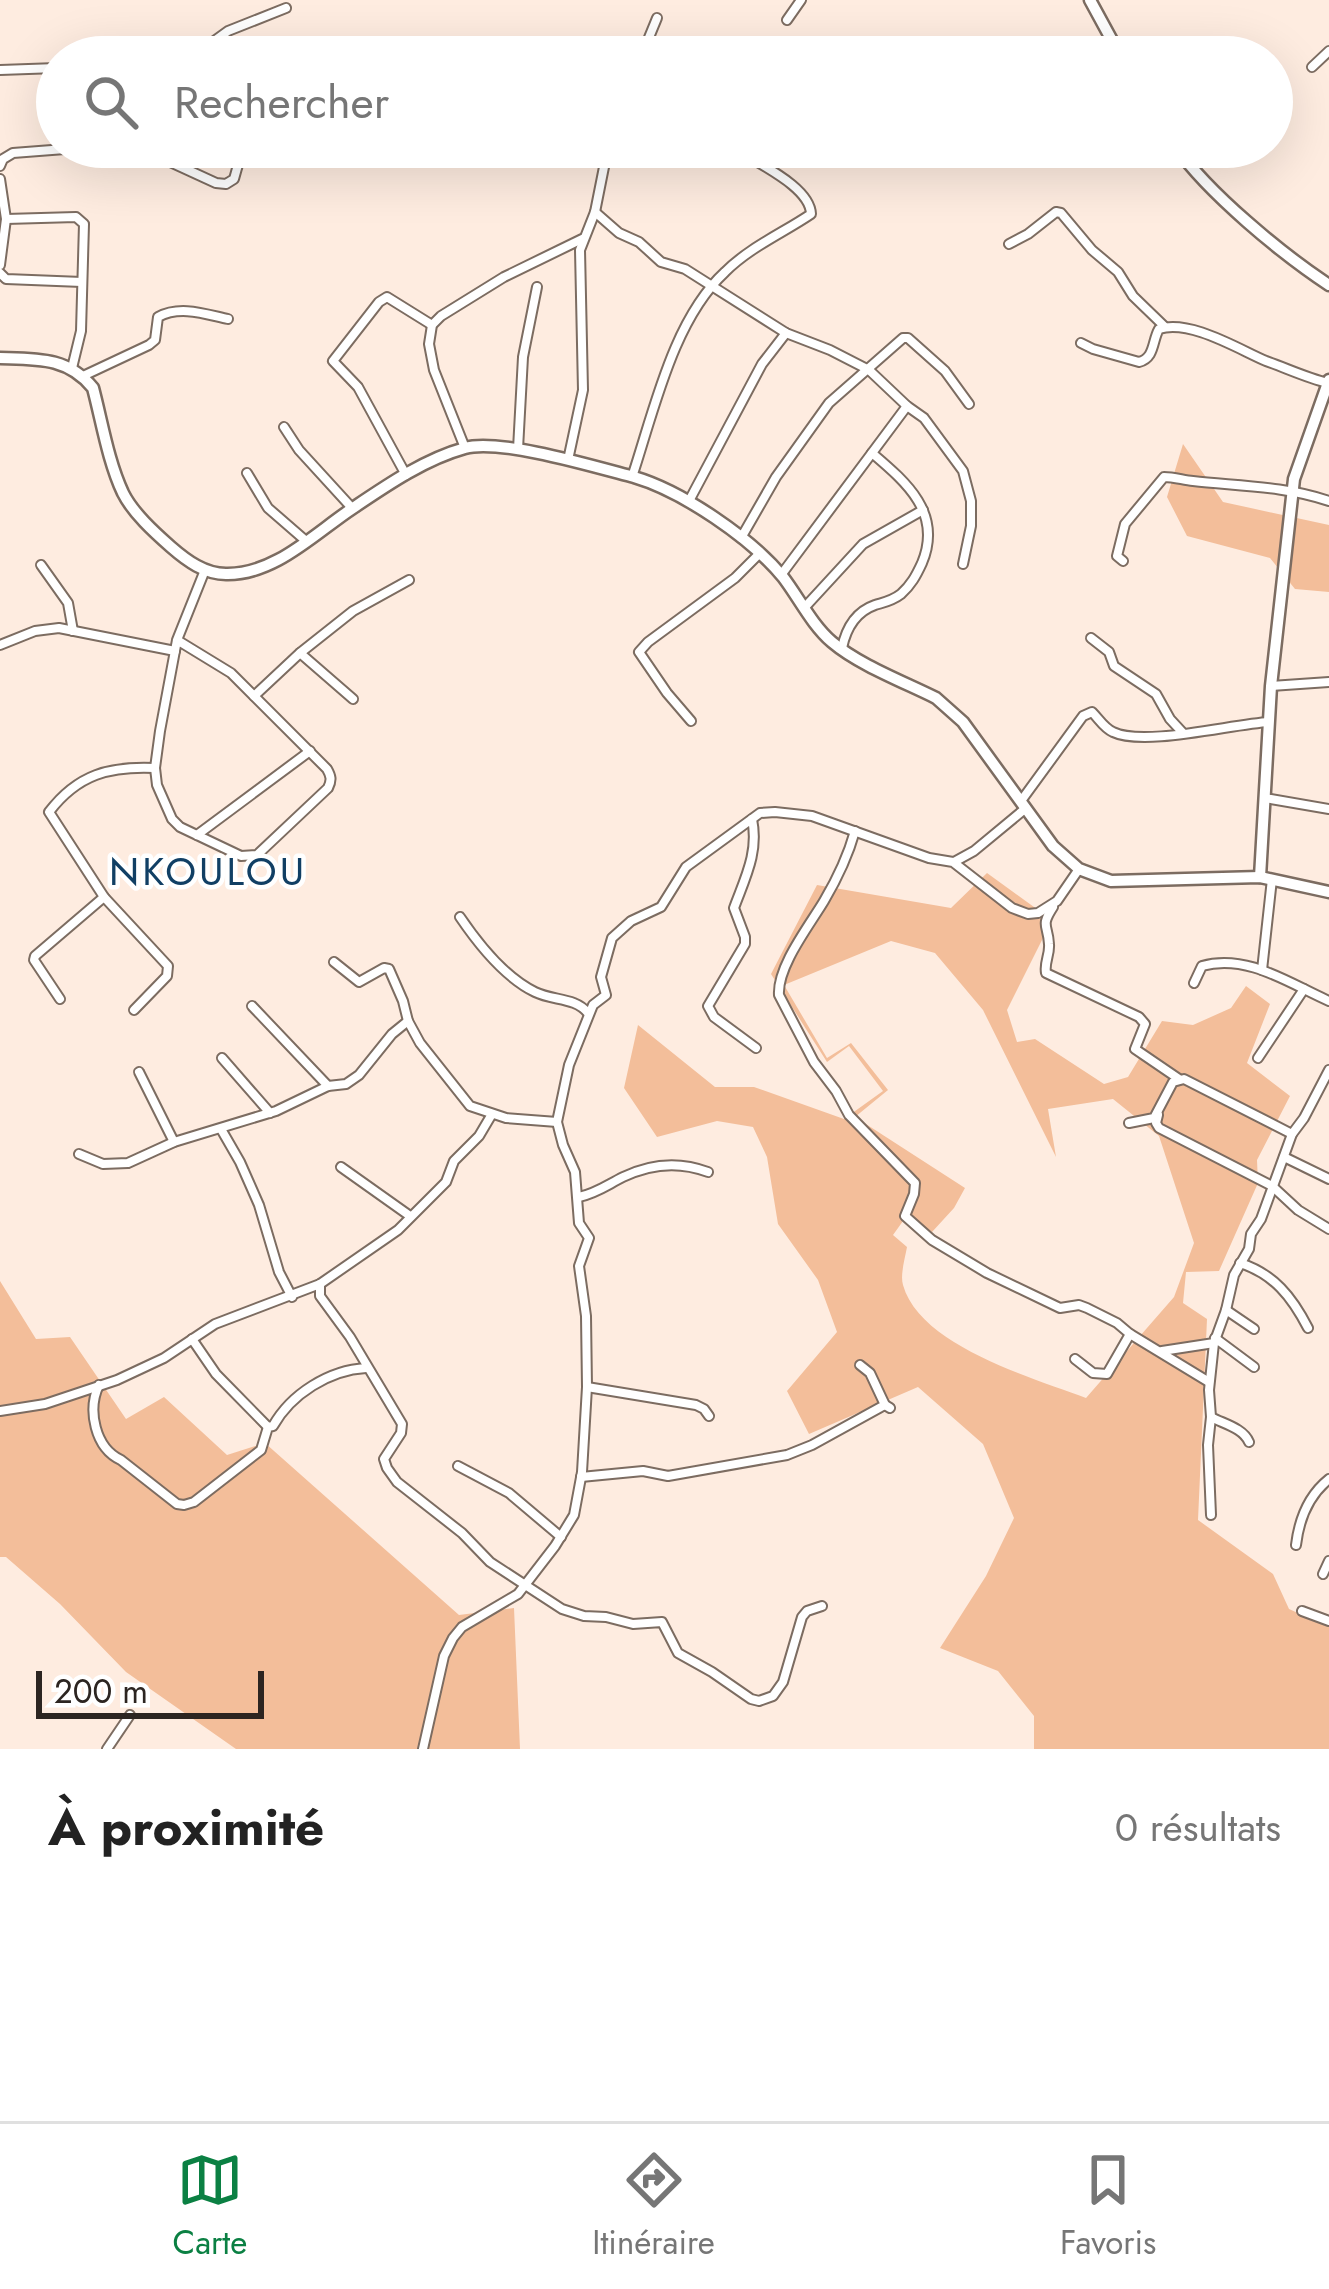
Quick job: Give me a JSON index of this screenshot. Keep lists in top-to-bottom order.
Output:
{
  "districts": ["NKOULOU"],
  "scale_bar": "200 m",
  "page": {
    "search": "Rechercher",
    "scale": "200 m",
    "heading": ["À proximité", "0 résultats"],
    "nav": ["Carte", "Itinéraire", "Favoris"]
  }
}
